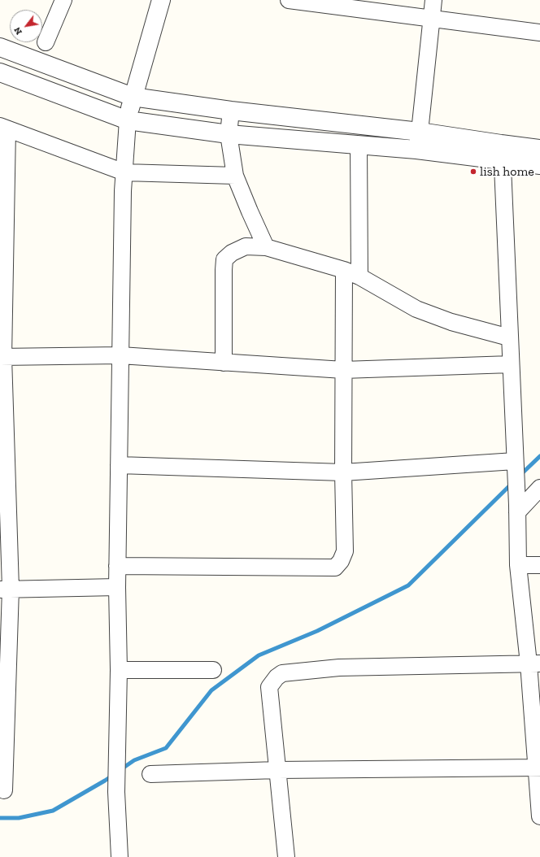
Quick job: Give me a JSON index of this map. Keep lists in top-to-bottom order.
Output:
{
  "places": ["lish home"],
  "north": "bottom left"
}
